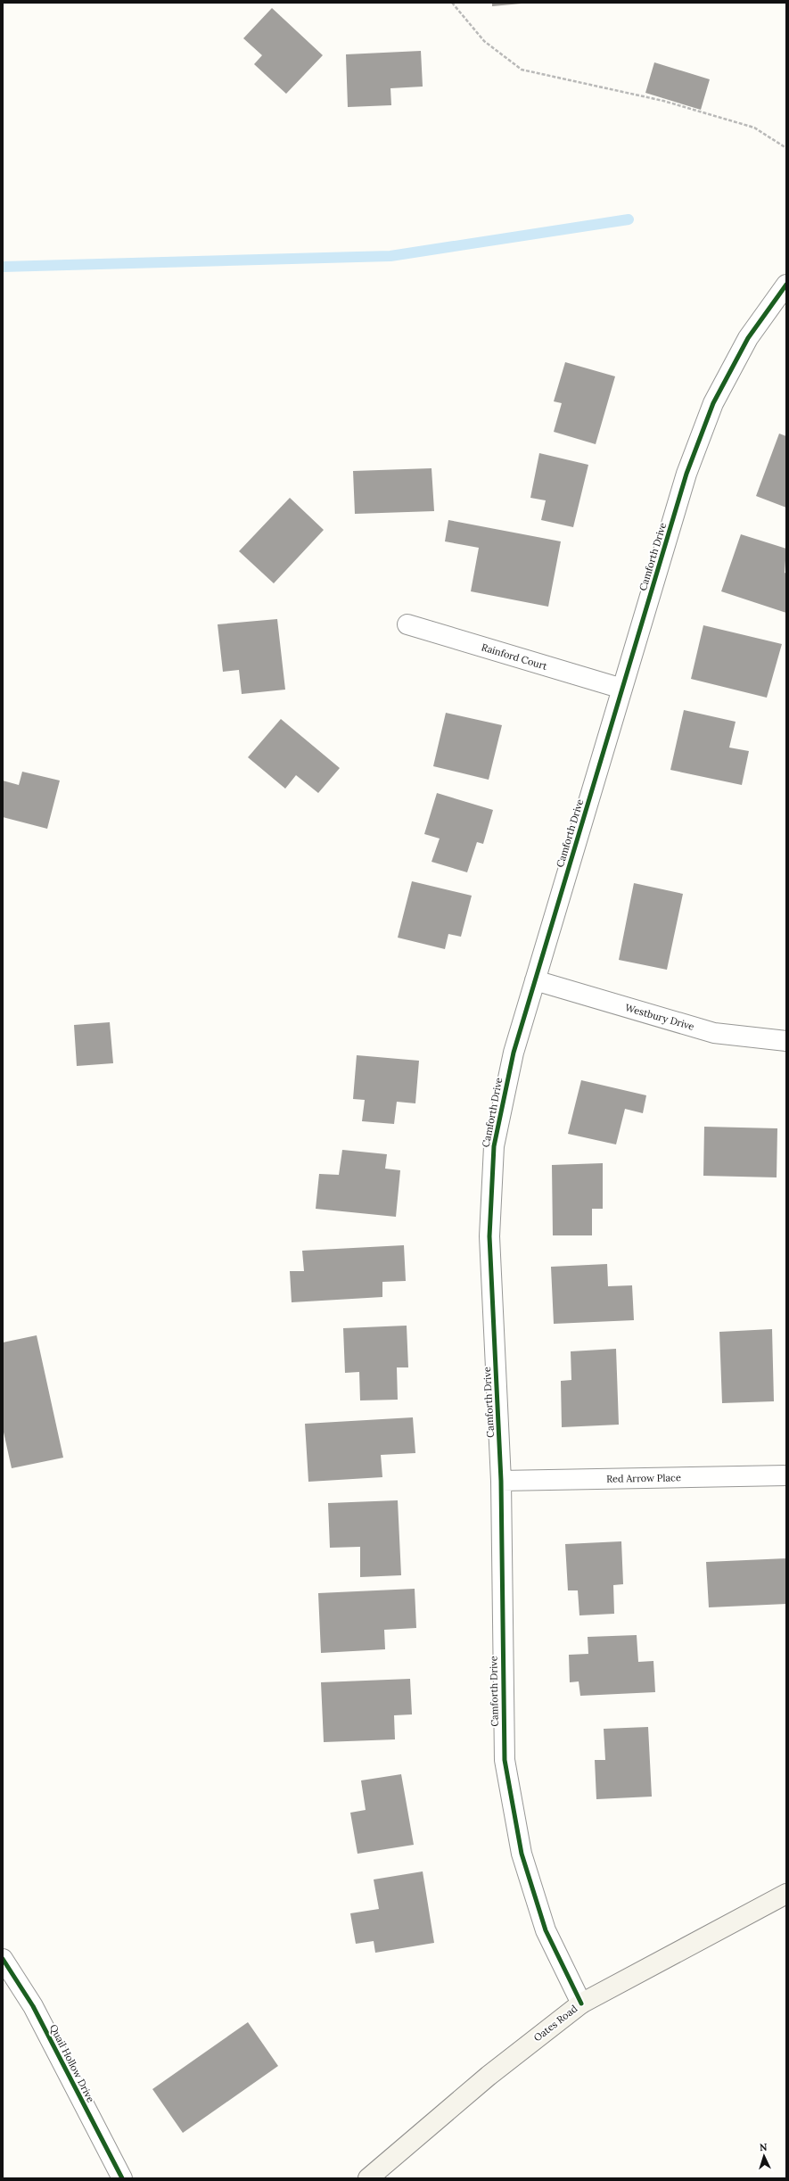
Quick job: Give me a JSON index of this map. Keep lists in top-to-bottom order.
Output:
{
  "streets": {
    "street": [
      "Camforth Drive",
      "Rainford Court",
      "Westbury Drive",
      "Red Arrow Place",
      "Oates Road",
      "Quail Hollow Drive"
    ]
  },
  "crossings": [
    ["Camforth Drive", "Rainford Court"],
    ["Camforth Drive", "Westbury Drive"],
    ["Camforth Drive", "Red Arrow Place"],
    ["Camforth Drive", "Oates Road"]
  ],
  "north": "top"
}
